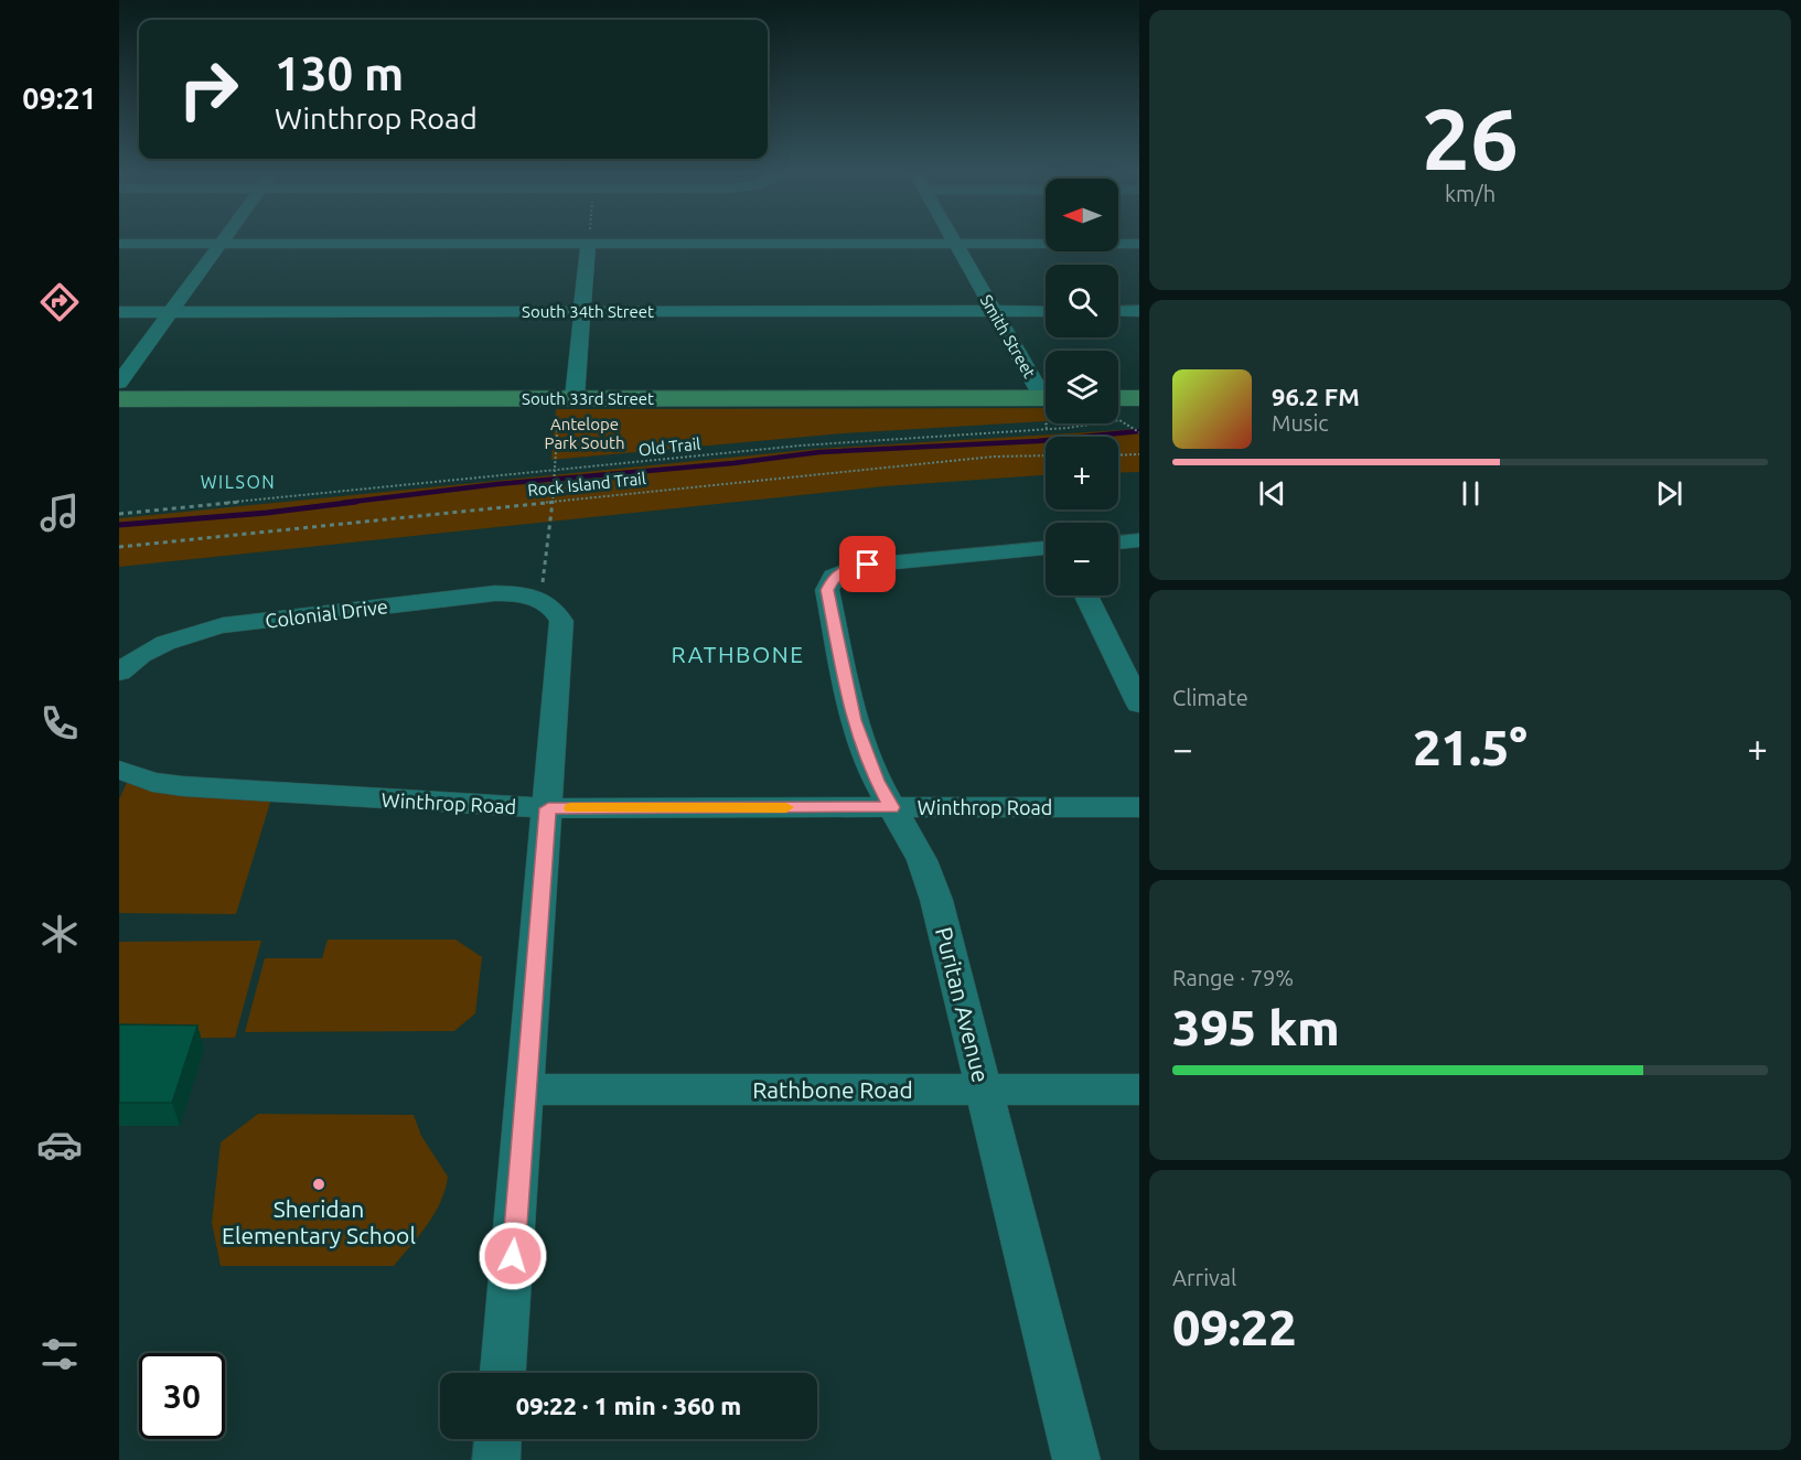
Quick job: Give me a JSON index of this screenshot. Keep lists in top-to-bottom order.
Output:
{
  "streets": {
    "main road": ["South 33rd Street"],
    "street": [
      "South 34th Street",
      "Smith Street",
      "Colonial Drive",
      "Winthrop Road",
      "Puritan Avenue",
      "Rathbone Road"
    ],
    "path": ["Old Trail", "Rock Island Trail"]
  },
  "crossings": [
    ["South 34th Street", "Smith Street"],
    ["Winthrop Road", "Puritan Avenue"],
    ["Puritan Avenue", "Rathbone Road"]
  ],
  "districts": ["WILSON", "RATHBONE"],
  "parks": ["Antelope Park South"],
  "places": ["Sheridan Elementary School"],
  "north": "left",
  "page": {
    "tabs": "09:21",
    "tile": [
      ["26", "km/h"],
      "Climate",
      ["Range · 79%", "395 km"],
      ["Arrival", "09:22"]
    ],
    "turn": ["130 m", "Winthrop Road"],
    "map_buttons": ["+", "−"],
    "song": ["96.2 FM", "Music"],
    "heat": ["−", "21.5°", "+"],
    "limit": "30",
    "trip": "09:22 · 1 min · 360 m"
  }
}
